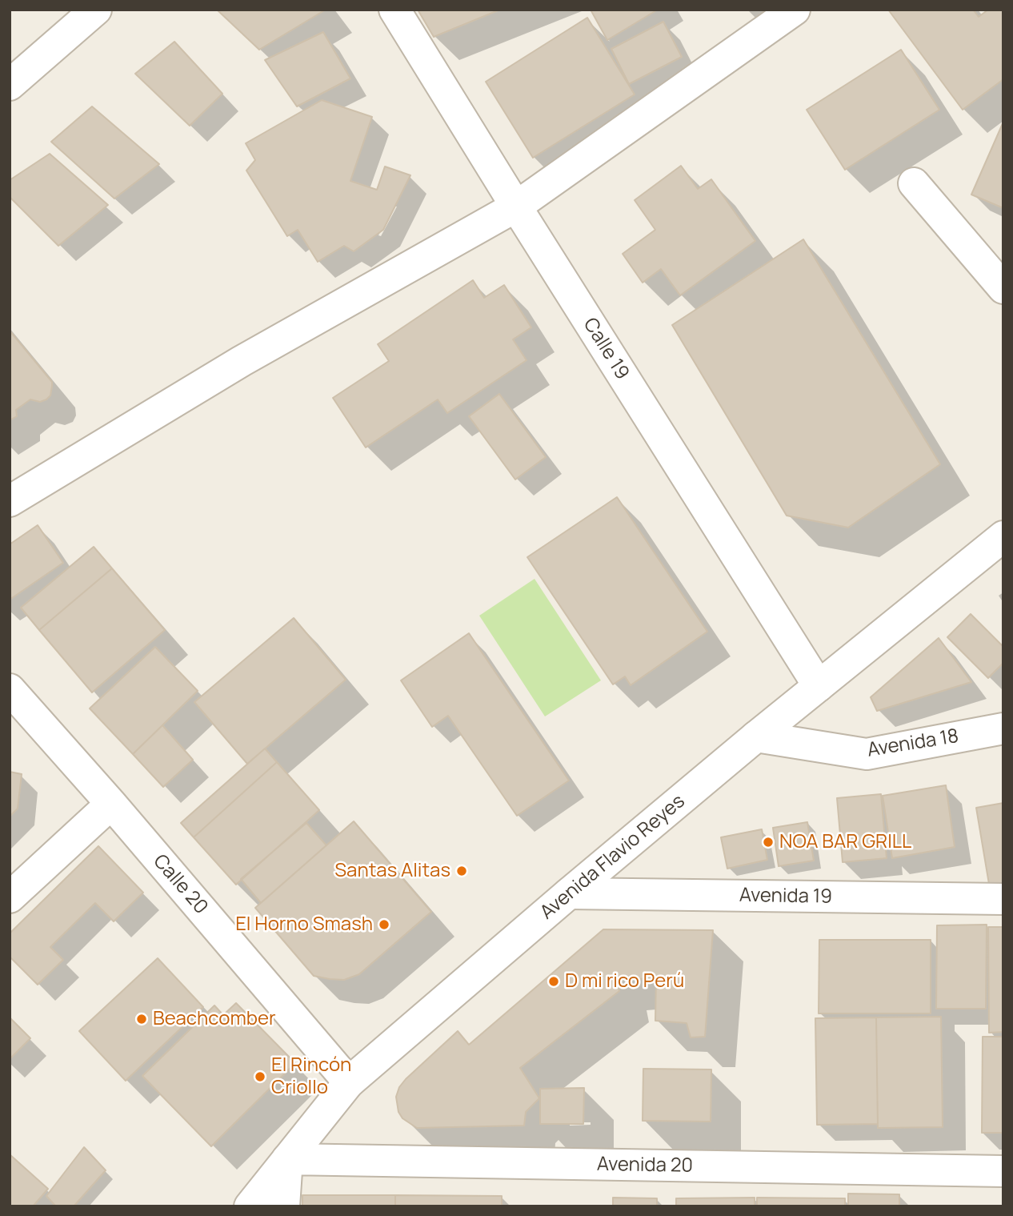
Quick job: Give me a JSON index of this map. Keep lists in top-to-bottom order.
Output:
{
  "streets": {
    "street": [
      "Calle 19",
      "Avenida 18",
      "Avenida Flavio Reyes",
      "Calle 20",
      "Avenida 19",
      "Avenida 20"
    ]
  },
  "crossings": [
    ["Calle 19", "Avenida Flavio Reyes"],
    ["Avenida 18", "Avenida Flavio Reyes"],
    ["Avenida Flavio Reyes", "Calle 20"],
    ["Avenida Flavio Reyes", "Avenida 19"],
    ["Avenida Flavio Reyes", "Avenida 20"]
  ],
  "places": [
    "NOA BAR GRILL",
    "Santas Alitas",
    "El Horno Smash",
    "D mi rico Perú",
    "Beachcomber",
    "El Rincón Criollo"
  ]
}
